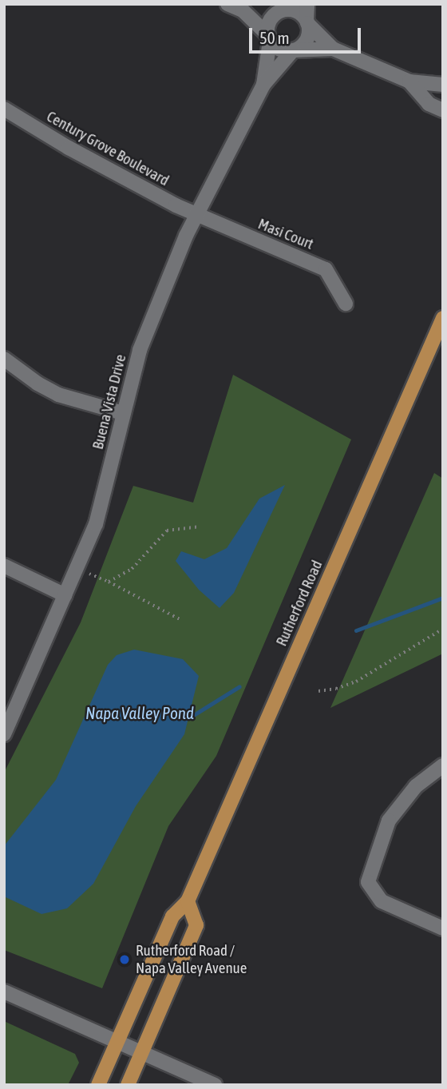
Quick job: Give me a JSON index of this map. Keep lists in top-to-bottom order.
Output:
{
  "streets": {
    "main road": ["Rutherford Road"],
    "street": ["Century Grove Boulevard", "Masi Court", "Buena Vista Drive"]
  },
  "crossings": [
    ["Century Grove Boulevard", "Masi Court"],
    ["Century Grove Boulevard", "Buena Vista Drive"],
    ["Masi Court", "Buena Vista Drive"]
  ],
  "water": ["Napa Valley Pond"],
  "places": ["Rutherford Road / Napa Valley Avenue"],
  "scale_bar": "50 m"
}
